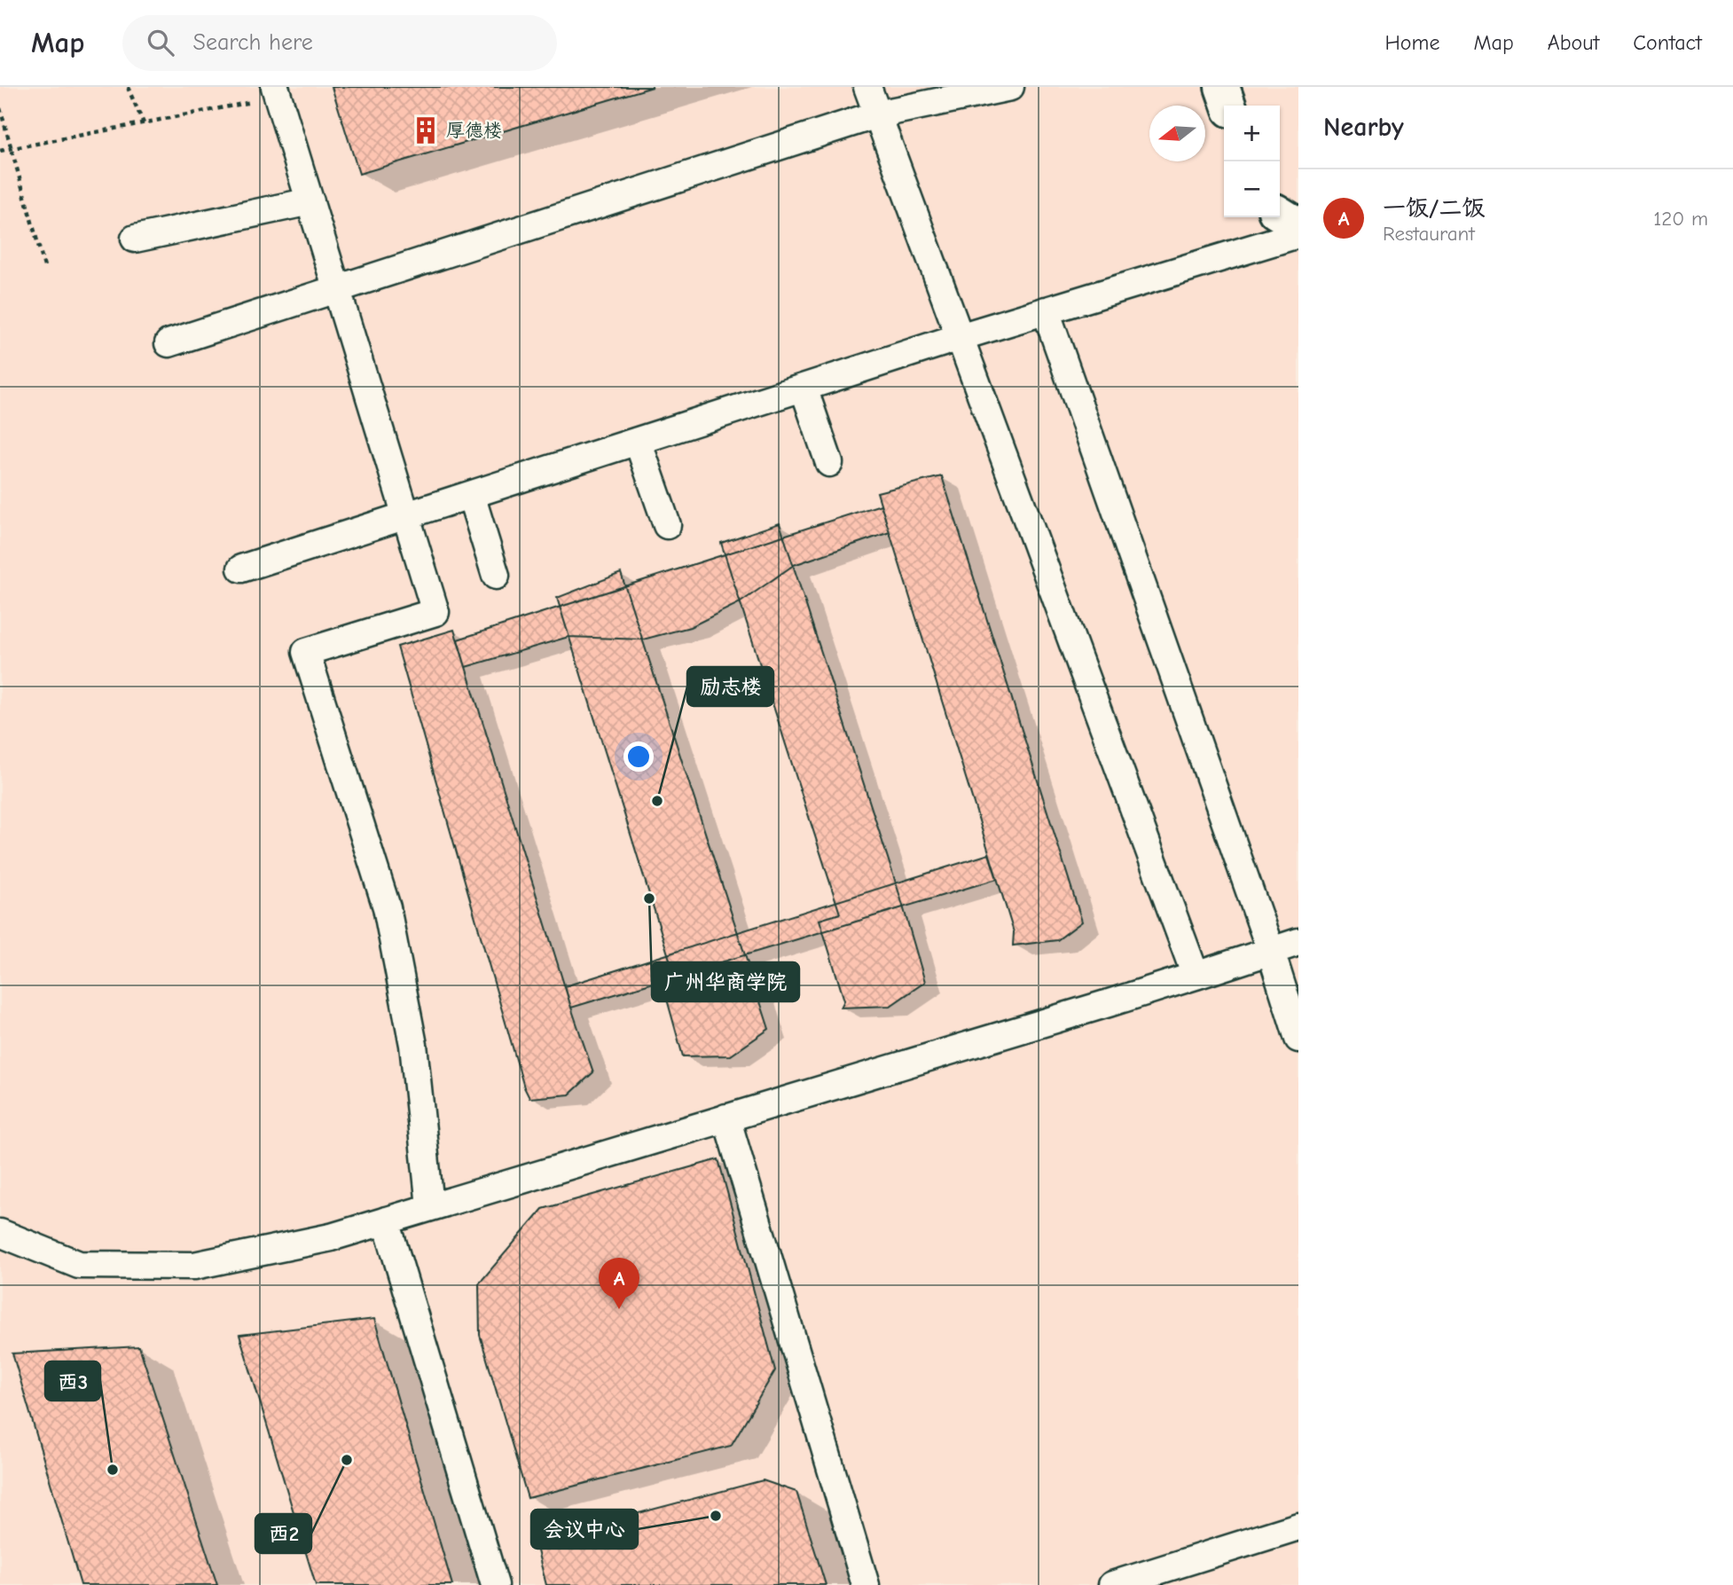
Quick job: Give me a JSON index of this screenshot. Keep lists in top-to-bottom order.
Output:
{
  "places": {
    "building": ["厚德楼"],
    "other": [
      "励志楼",
      "广州华商学院",
      "西2",
      "西3",
      "会议中心"
    ]
  },
  "north": "left",
  "page": {
    "header": "Map",
    "search": "Search here",
    "nav": [
      "Home",
      "Map",
      "About",
      "Contact"
    ],
    "heading": "Nearby",
    "map_buttons": ["+", "−"],
    "list": [
      {
        "mark": "A",
        "name": "一饭/二饭",
        "note": "Restaurant",
        "value": "120 m"
      }
    ],
    "pins": "A"
  }
}
